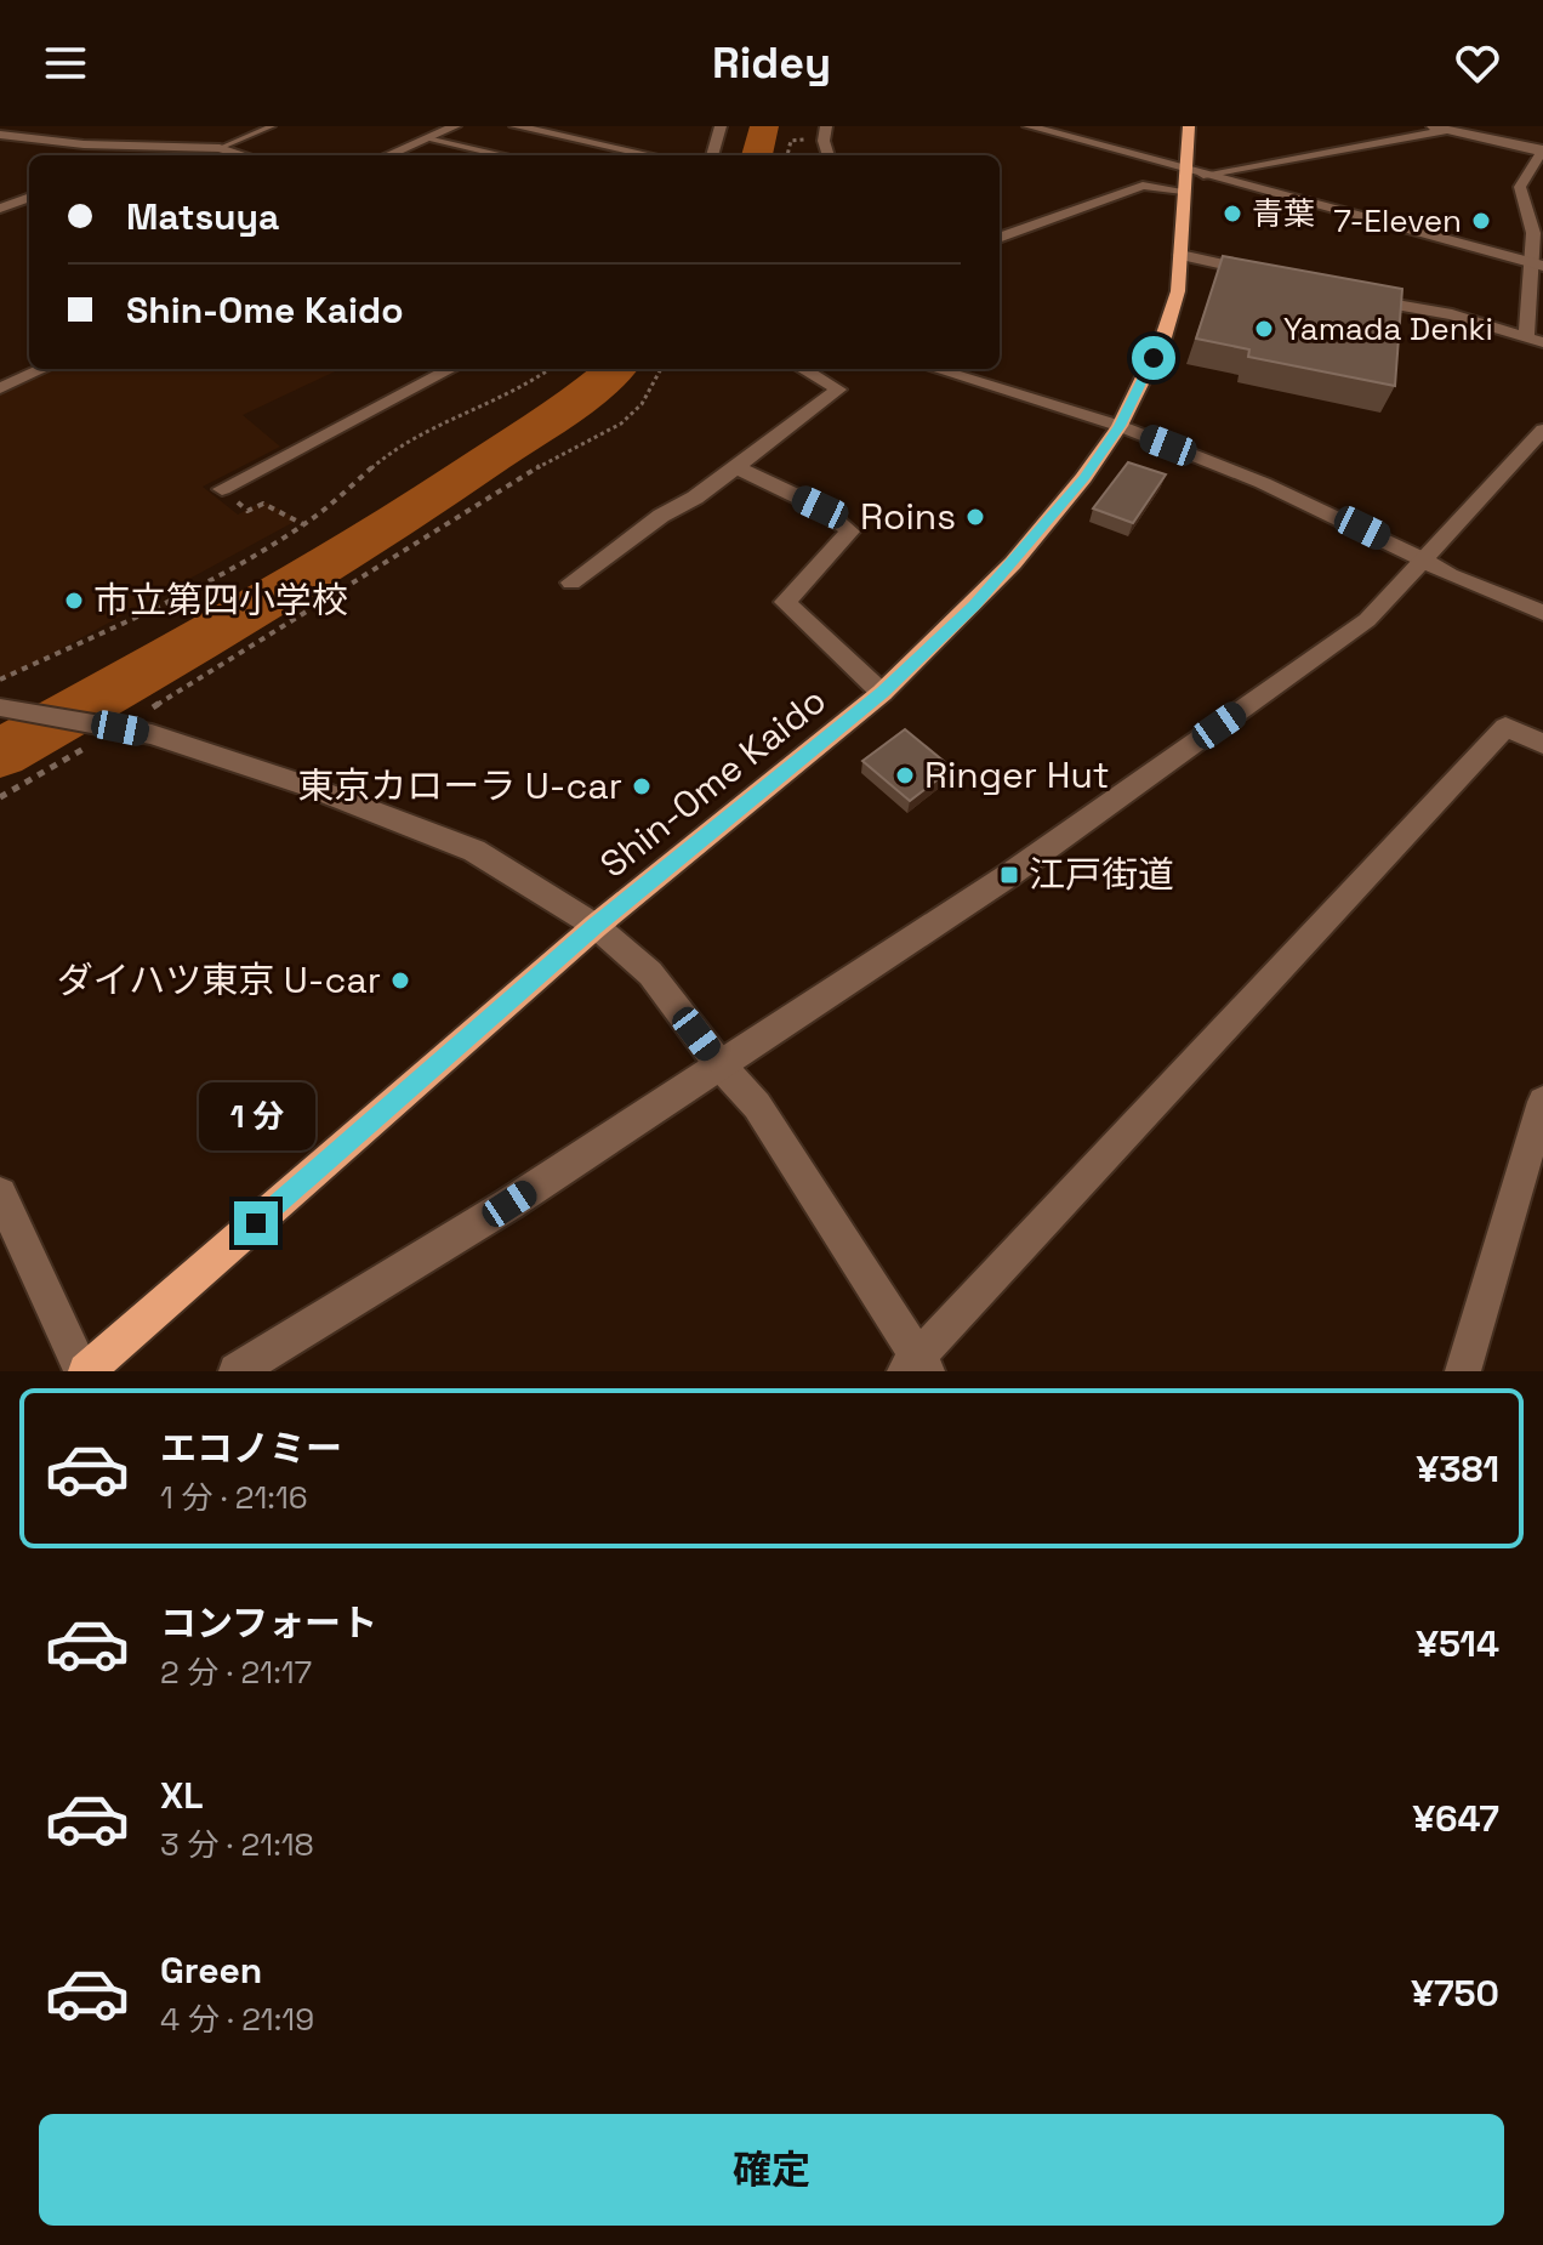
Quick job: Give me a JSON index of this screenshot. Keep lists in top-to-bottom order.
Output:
{
  "streets": {
    "main road": ["Shin-Ome Kaido"]
  },
  "places": {
    "other": [
      "青葉",
      "7-Eleven",
      "Yamada Denki",
      "Roins",
      "市立第四小学校",
      "Ringer Hut",
      "東京カローラ U-car",
      "ダイハツ東京 U-car"
    ],
    "transit": ["江戸街道"]
  },
  "page": {
    "header": "Ridey",
    "banner": ["Matsuya", "Shin-Ome Kaido"],
    "bubble": "1 分",
    "list": [
      {
        "name": "エコノミー",
        "note": "1 分 · 21:16",
        "value": "¥381"
      },
      {
        "name": "コンフォート",
        "note": "2 分 · 21:17",
        "value": "¥514"
      },
      {
        "name": "XL",
        "note": "3 分 · 21:18",
        "value": "¥647"
      },
      {
        "name": "Green",
        "note": "4 分 · 21:19",
        "value": "¥750"
      }
    ],
    "buttons": "確定"
  }
}
